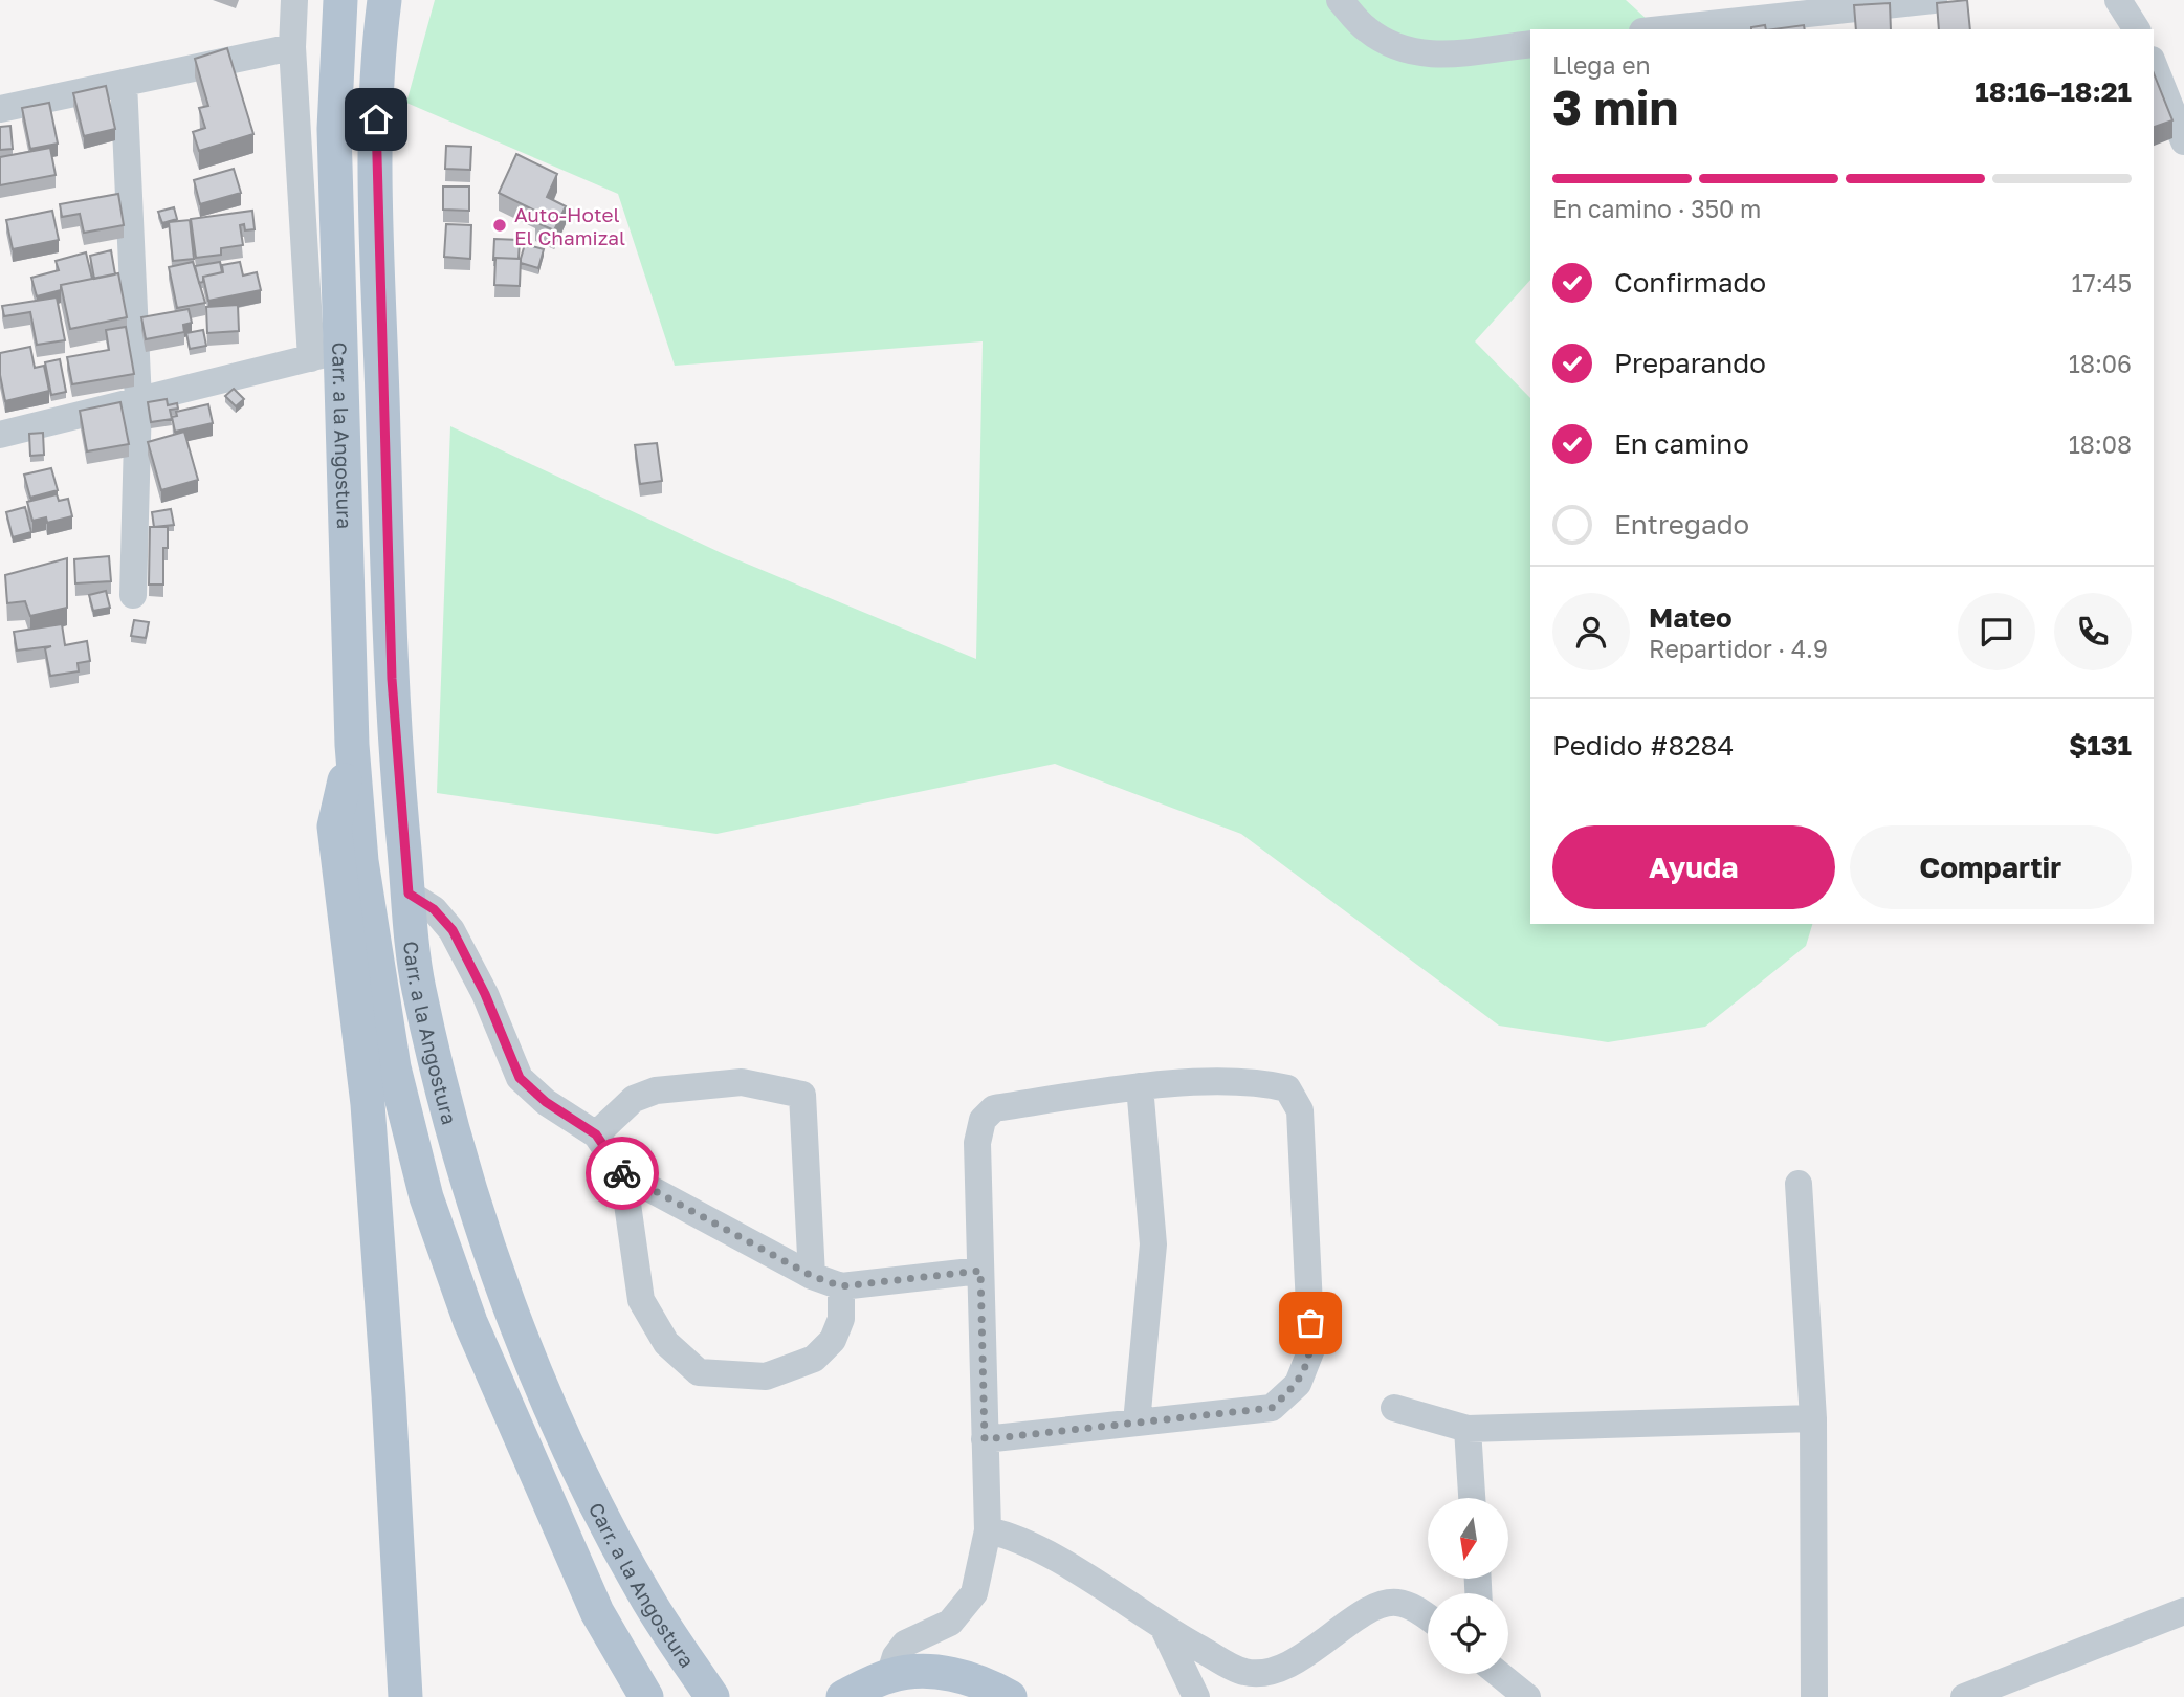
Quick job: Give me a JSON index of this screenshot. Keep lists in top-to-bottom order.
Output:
{
  "streets": {
    "main road": ["Carr. a la Angostura"]
  },
  "places": ["Auto-Hotel El Chamizal"],
  "north": "bottom",
  "page": {
    "heading": ["3 min", "Llega en", "18:16–18:21"],
    "panel": [
      "Mateo",
      "Repartidor · 4.9",
      "Pedido #8284",
      "$131"
    ],
    "bar": "En camino · 350 m",
    "list": [
      ["Confirmado", "17:45"],
      ["Preparando", "18:06"],
      ["En camino", "18:08"],
      "Entregado"
    ],
    "buttons": ["Ayuda", "Compartir"]
  }
}
